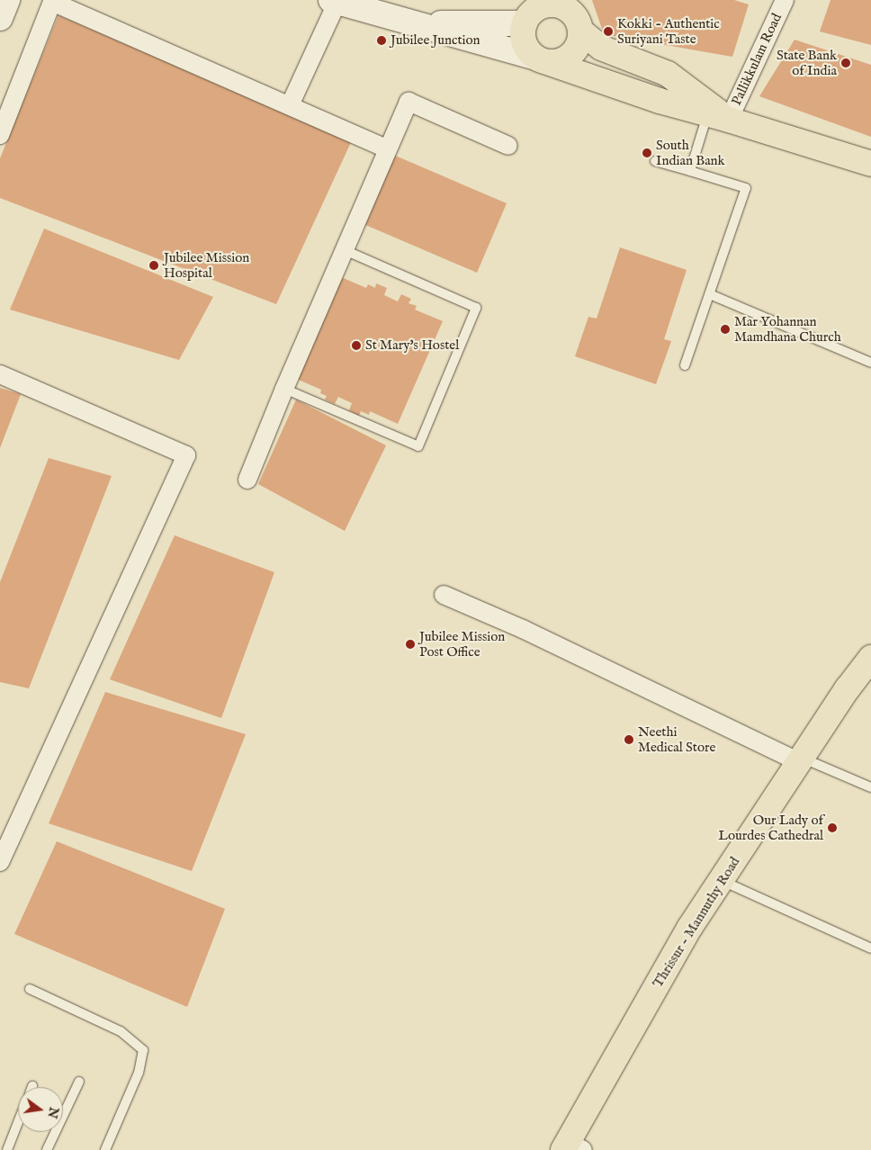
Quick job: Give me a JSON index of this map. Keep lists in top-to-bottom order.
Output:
{
  "streets": {
    "main road": ["Thrissur - Mannuthy Road"],
    "street": ["Pallikkulam Road"]
  },
  "places": [
    "Kokki - Authentic Suriyani Taste",
    "Jubilee Junction",
    "State Bank of India",
    "South Indian Bank",
    "Jubilee Mission Hospital",
    "Mar Yohannan Mamdhana Church",
    "St Mary's Hostel",
    "Jubilee Mission Post Office",
    "Neethi Medical Store",
    "Our Lady of Lourdes Cathedral"
  ],
  "north": "right"
}
